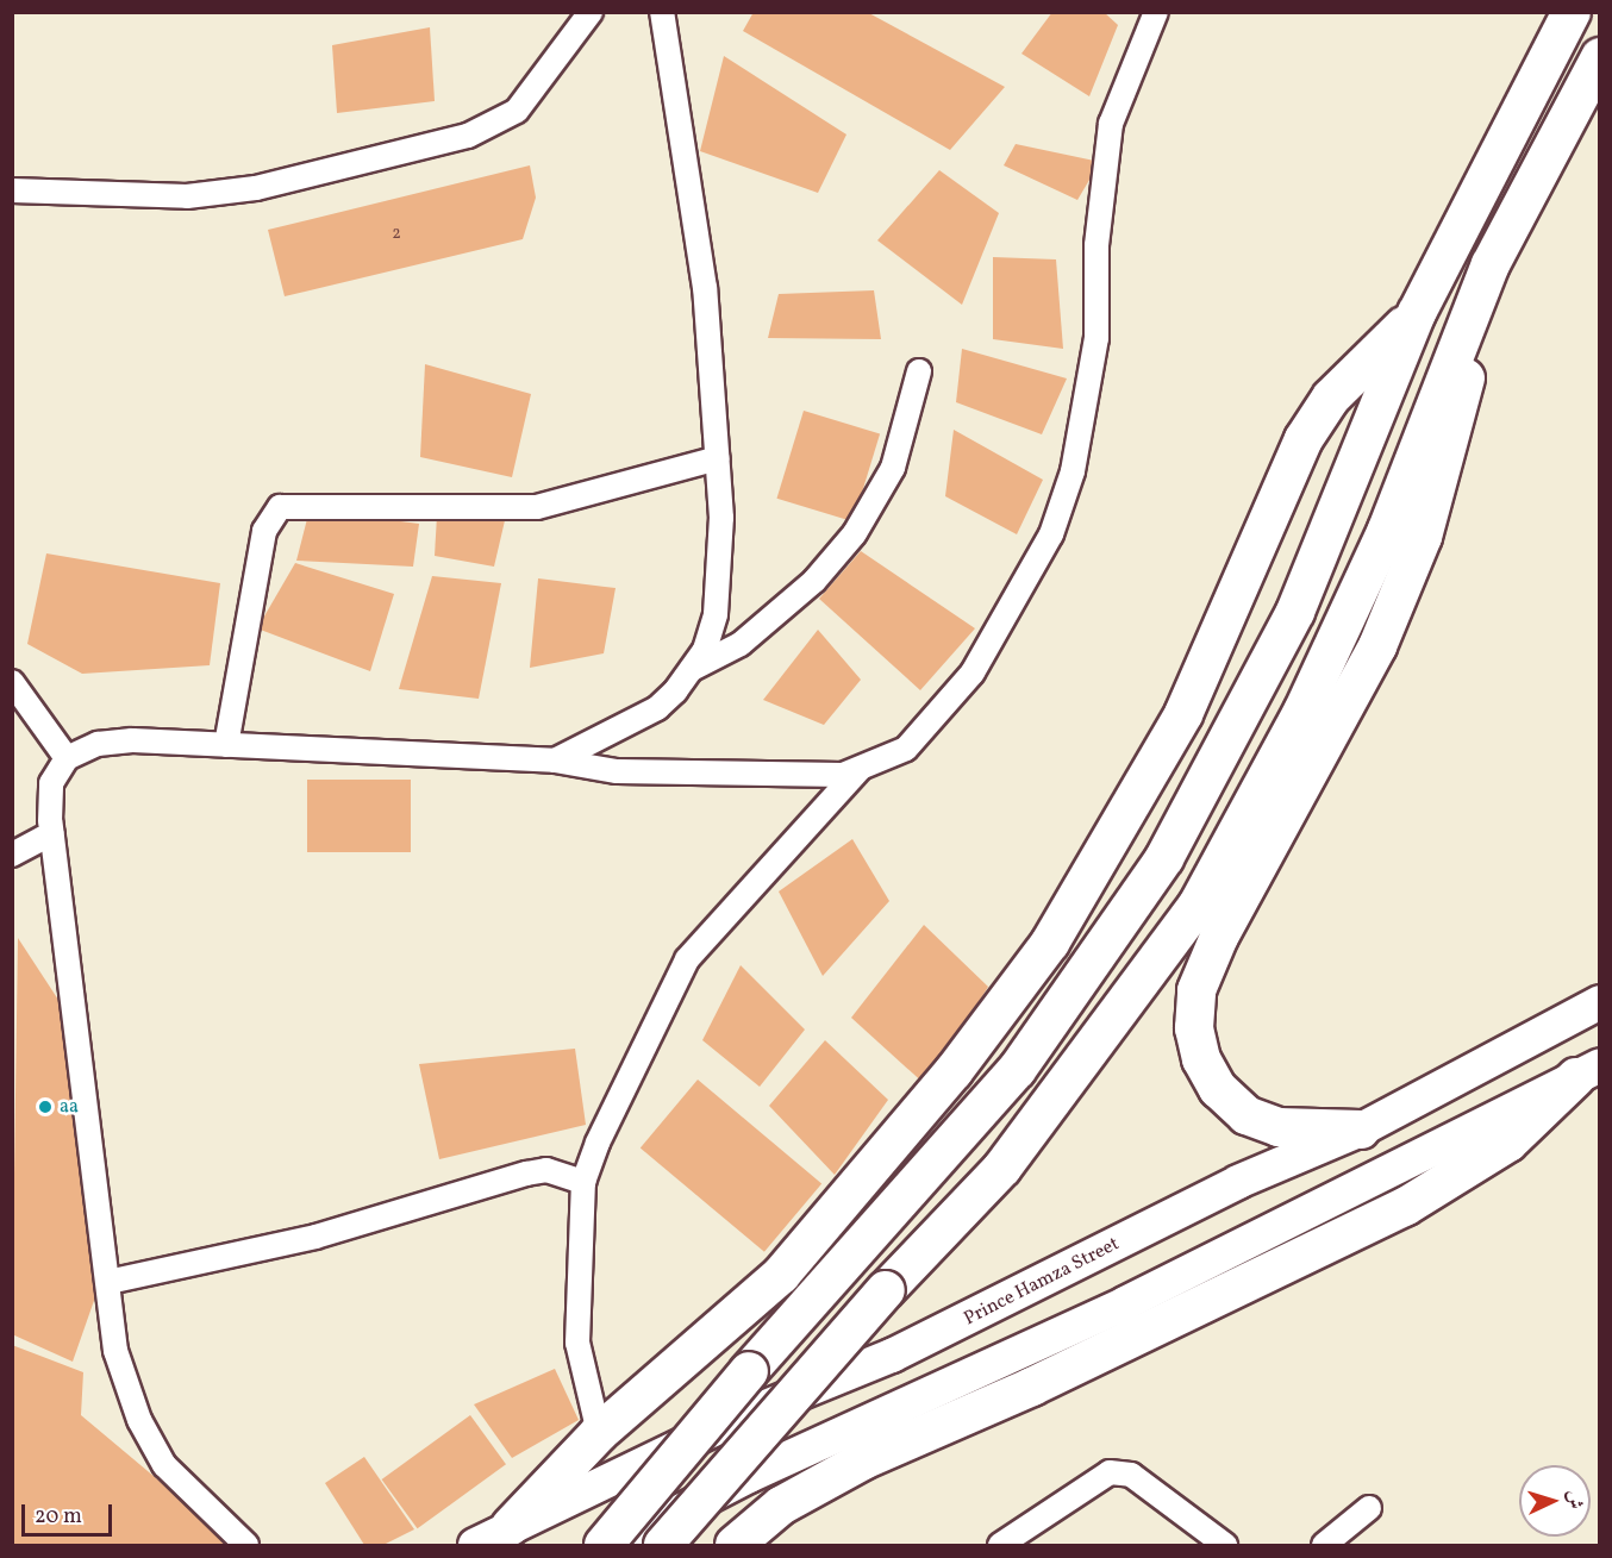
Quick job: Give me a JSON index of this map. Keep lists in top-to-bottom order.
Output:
{
  "streets": {
    "main road": ["Prince Hamza Street"]
  },
  "places": ["aa"],
  "house_numbers": ["2"],
  "scale_bar": "20 m",
  "north": "right"
}
